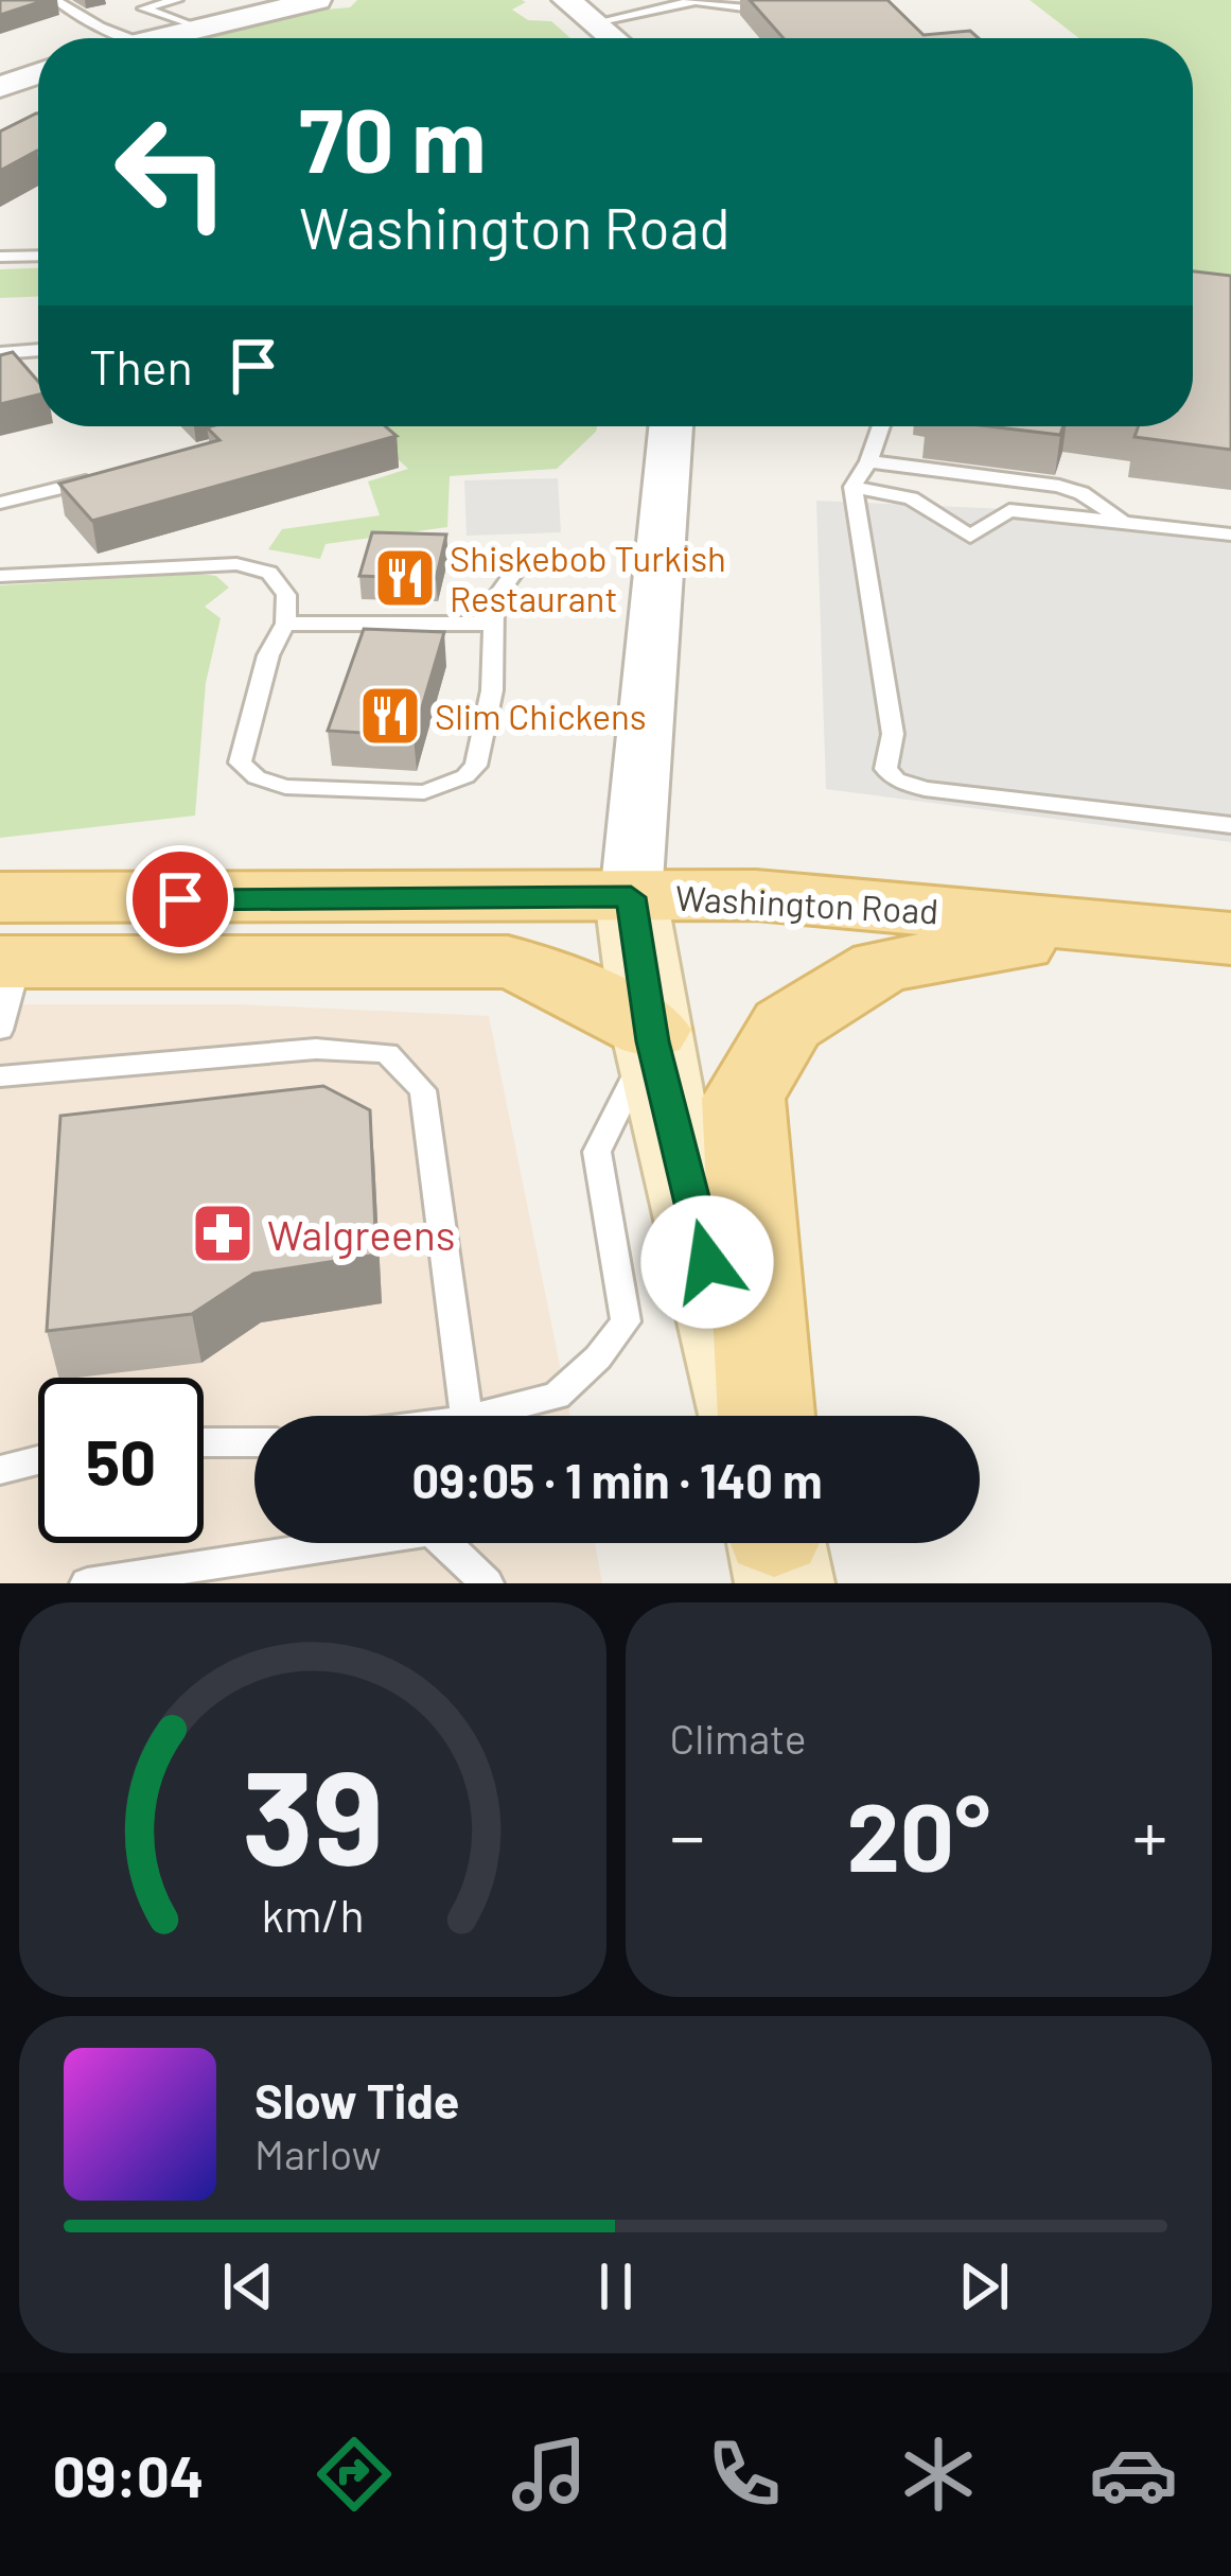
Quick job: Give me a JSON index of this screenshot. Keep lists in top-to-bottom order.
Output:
{
  "streets": {
    "main road": ["Washington Road"]
  },
  "places": {
    "restaurant": ["Shiskebob Turkish Restaurant", "Slim Chickens"],
    "pharmacy": ["Walgreens"]
  },
  "page": {
    "turn": ["70 m", "Washington Road"],
    "then": "Then",
    "limit": "50",
    "trip": "09:05 · 1 min · 140 m",
    "tile": "Climate",
    "heat": ["−", "20°", "+"],
    "song": ["Slow Tide", "Marlow"],
    "tabs": "09:04",
    "gauge": ["39", "km/h"]
  }
}
